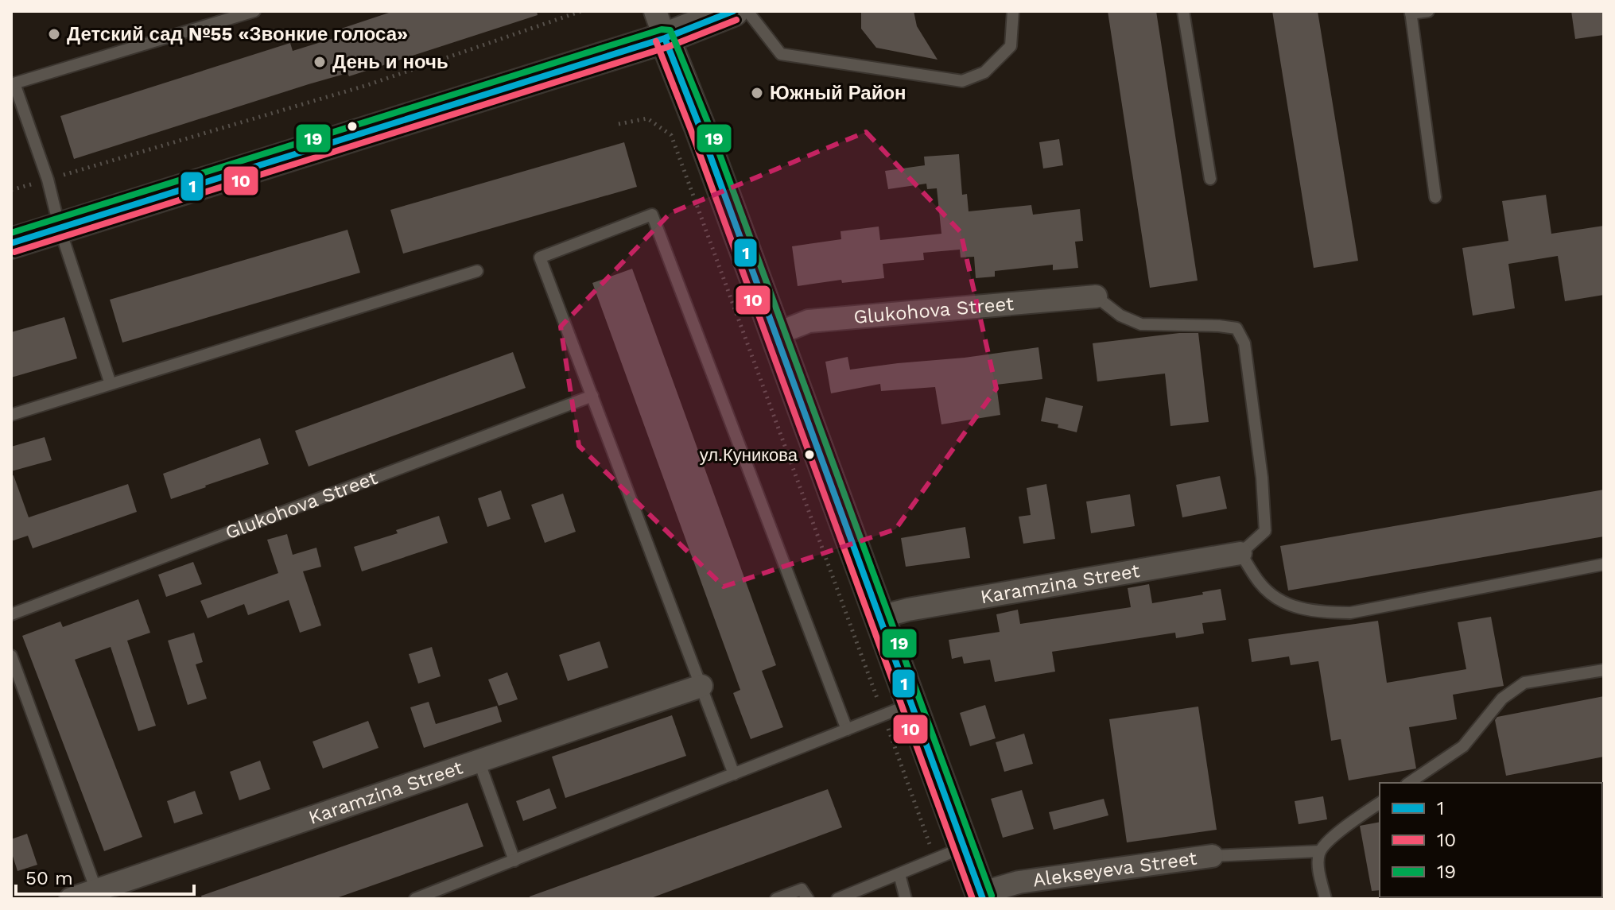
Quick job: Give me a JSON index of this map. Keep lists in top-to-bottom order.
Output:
{
  "streets": {
    "street": ["Glukohova Street", "Karamzina Street", "Alekseyeva Street"]
  },
  "places": [
    "Детский сад №55 «Звонкие голоса»",
    "День и ночь",
    "Южный Район",
    "ул.Куникова"
  ],
  "lines": ["transit line 1", "transit line 10", "transit line 19"],
  "legend": ["1", "10", "19"],
  "scale_bar": "50 m"
}
